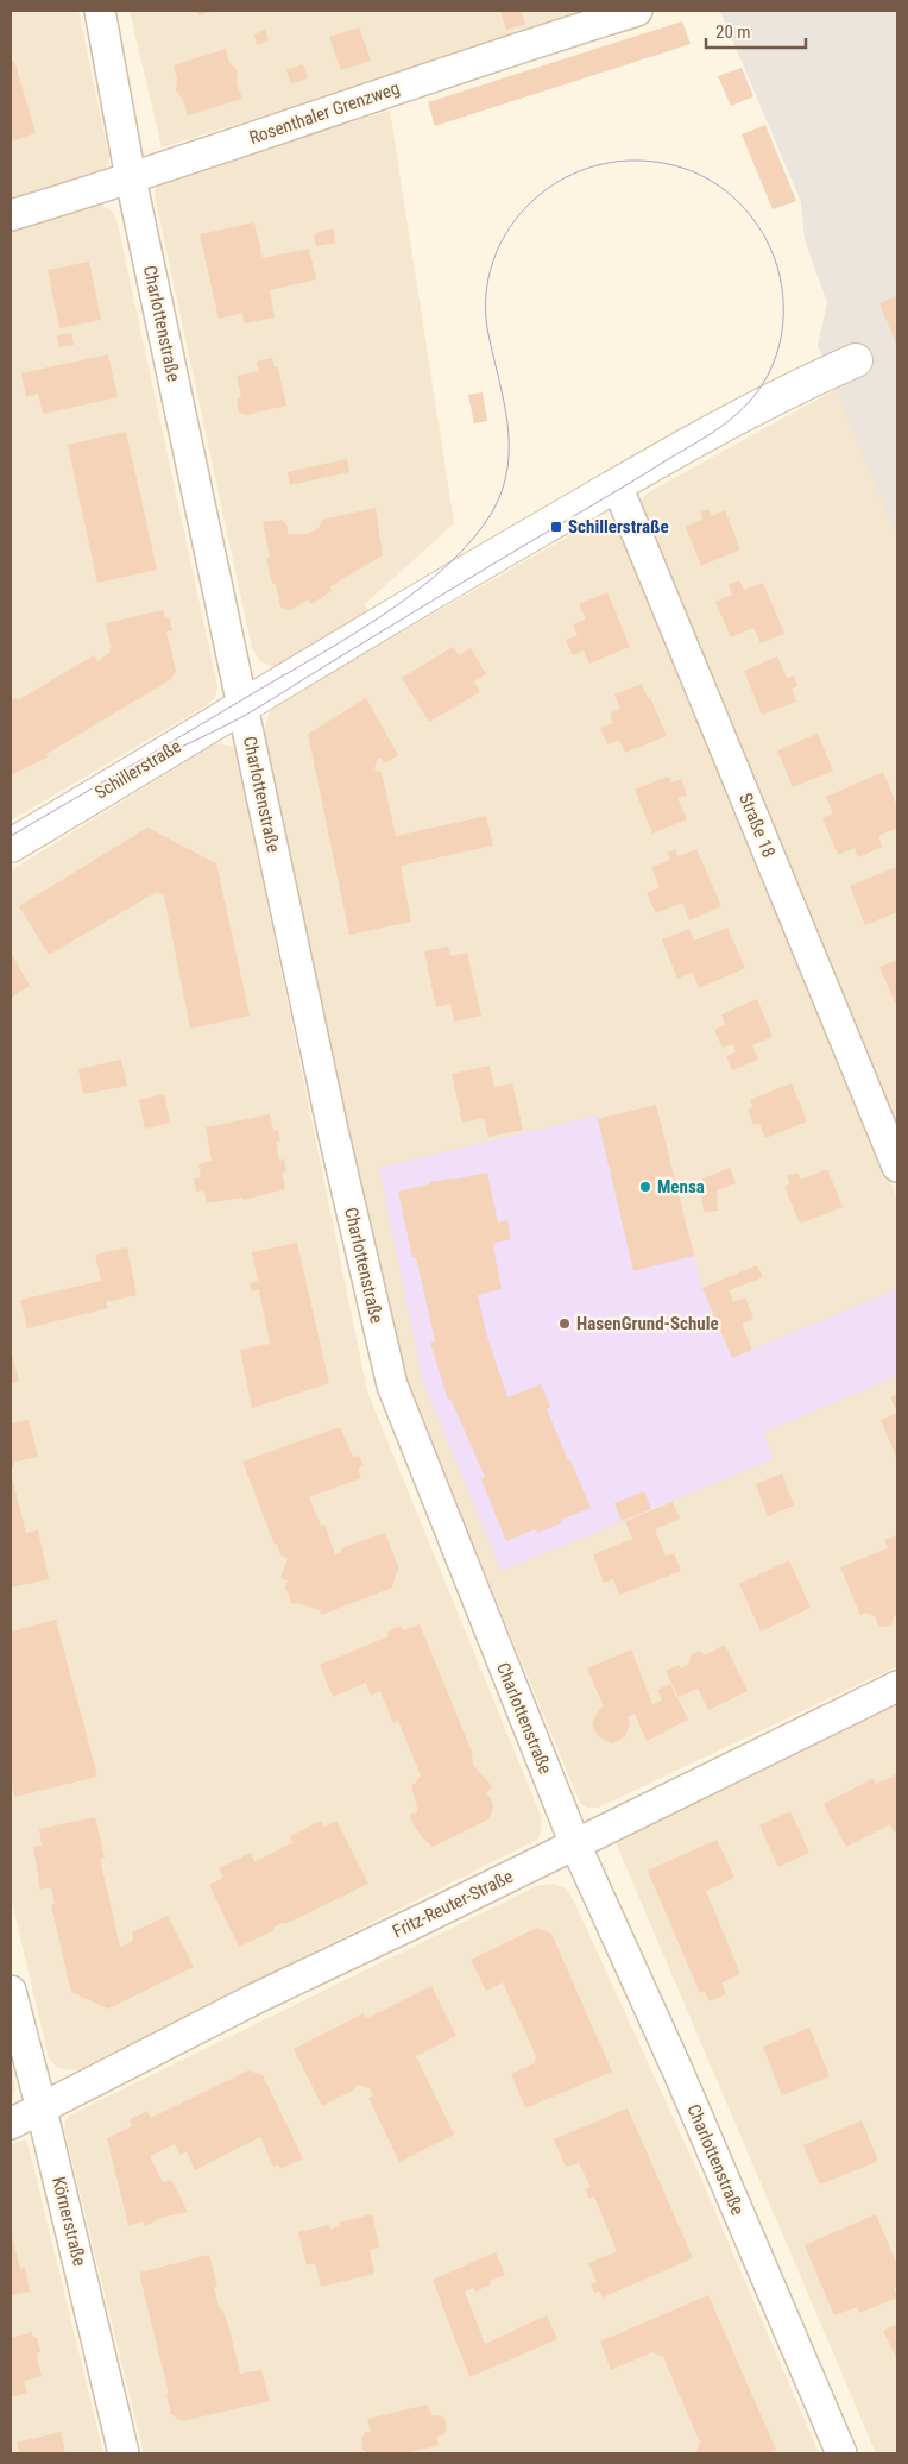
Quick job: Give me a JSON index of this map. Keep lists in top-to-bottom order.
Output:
{
  "streets": {
    "street": [
      "Rosenthaler Grenzweg",
      "Charlottenstraße",
      "Schillerstraße",
      "Straße 18",
      "Fritz-Reuter-Straße",
      "Körnerstraße"
    ]
  },
  "crossings": [
    ["Rosenthaler Grenzweg", "Charlottenstraße"],
    ["Charlottenstraße", "Schillerstraße"],
    ["Charlottenstraße", "Fritz-Reuter-Straße"],
    ["Schillerstraße", "Straße 18"],
    ["Fritz-Reuter-Straße", "Körnerstraße"]
  ],
  "places": {
    "transit": ["Schillerstraße"],
    "other": ["Mensa", "HasenGrund-Schule"]
  },
  "scale_bar": "20 m"
}
